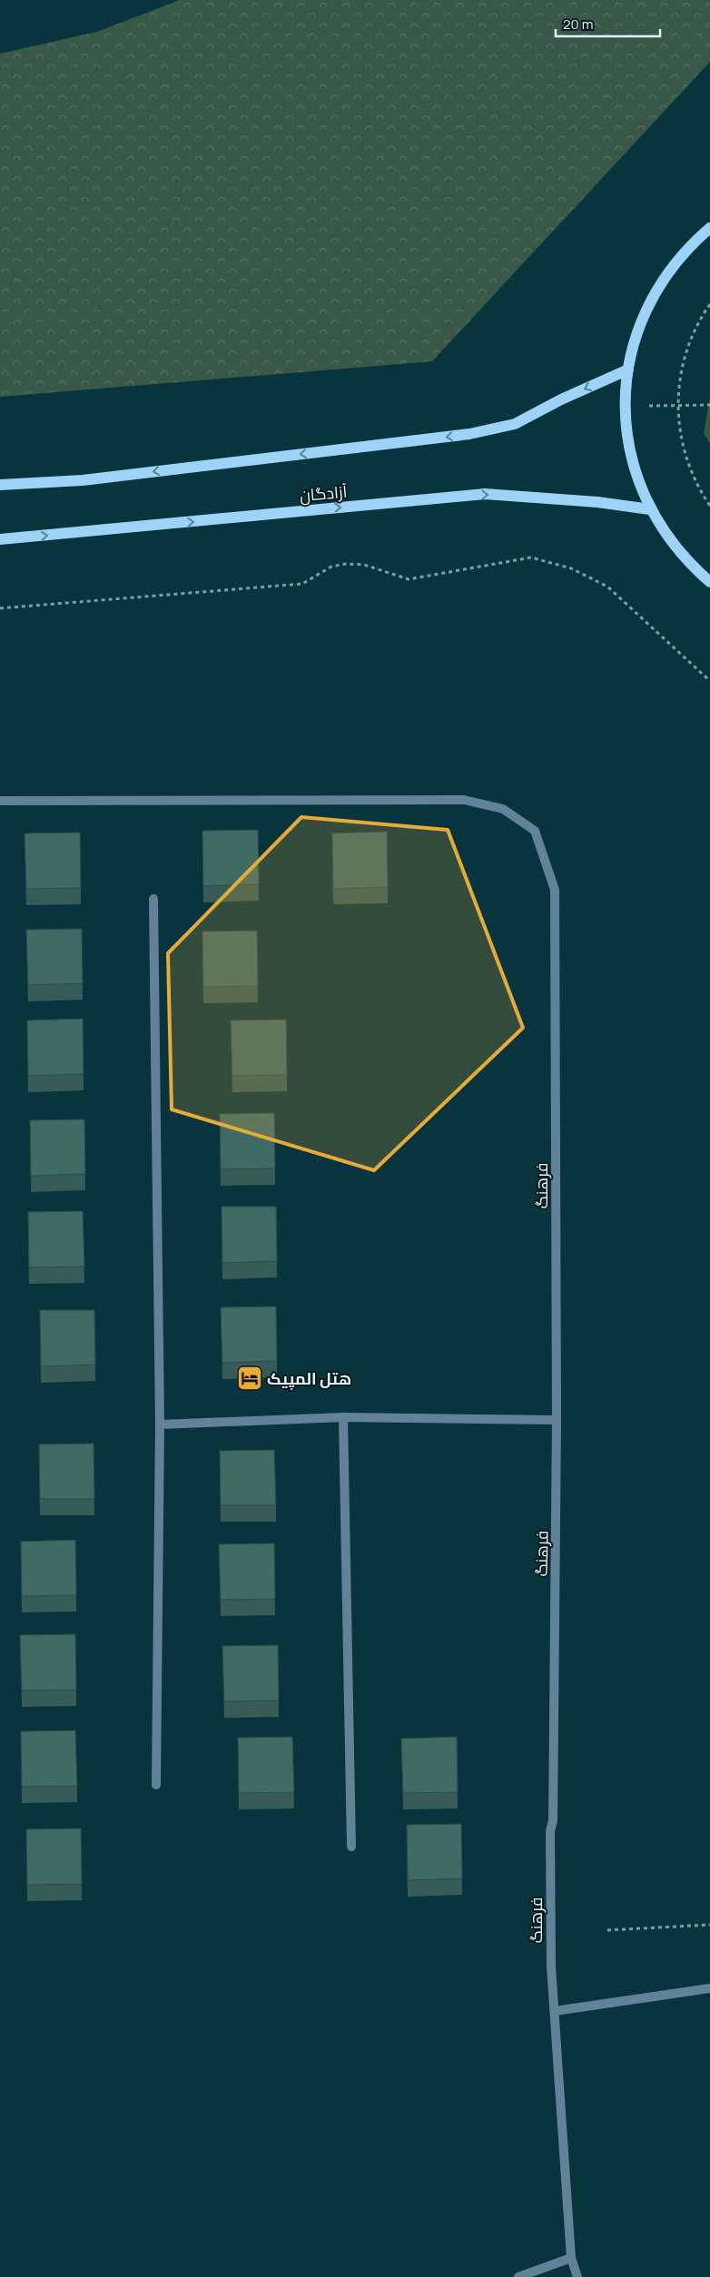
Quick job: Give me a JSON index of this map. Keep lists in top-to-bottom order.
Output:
{
  "streets": {
    "main road": ["آزادگان"],
    "street": ["فرهنگ"]
  },
  "places": {
    "hotel": ["هتل المپیک"]
  },
  "scale_bar": "20 m"
}
